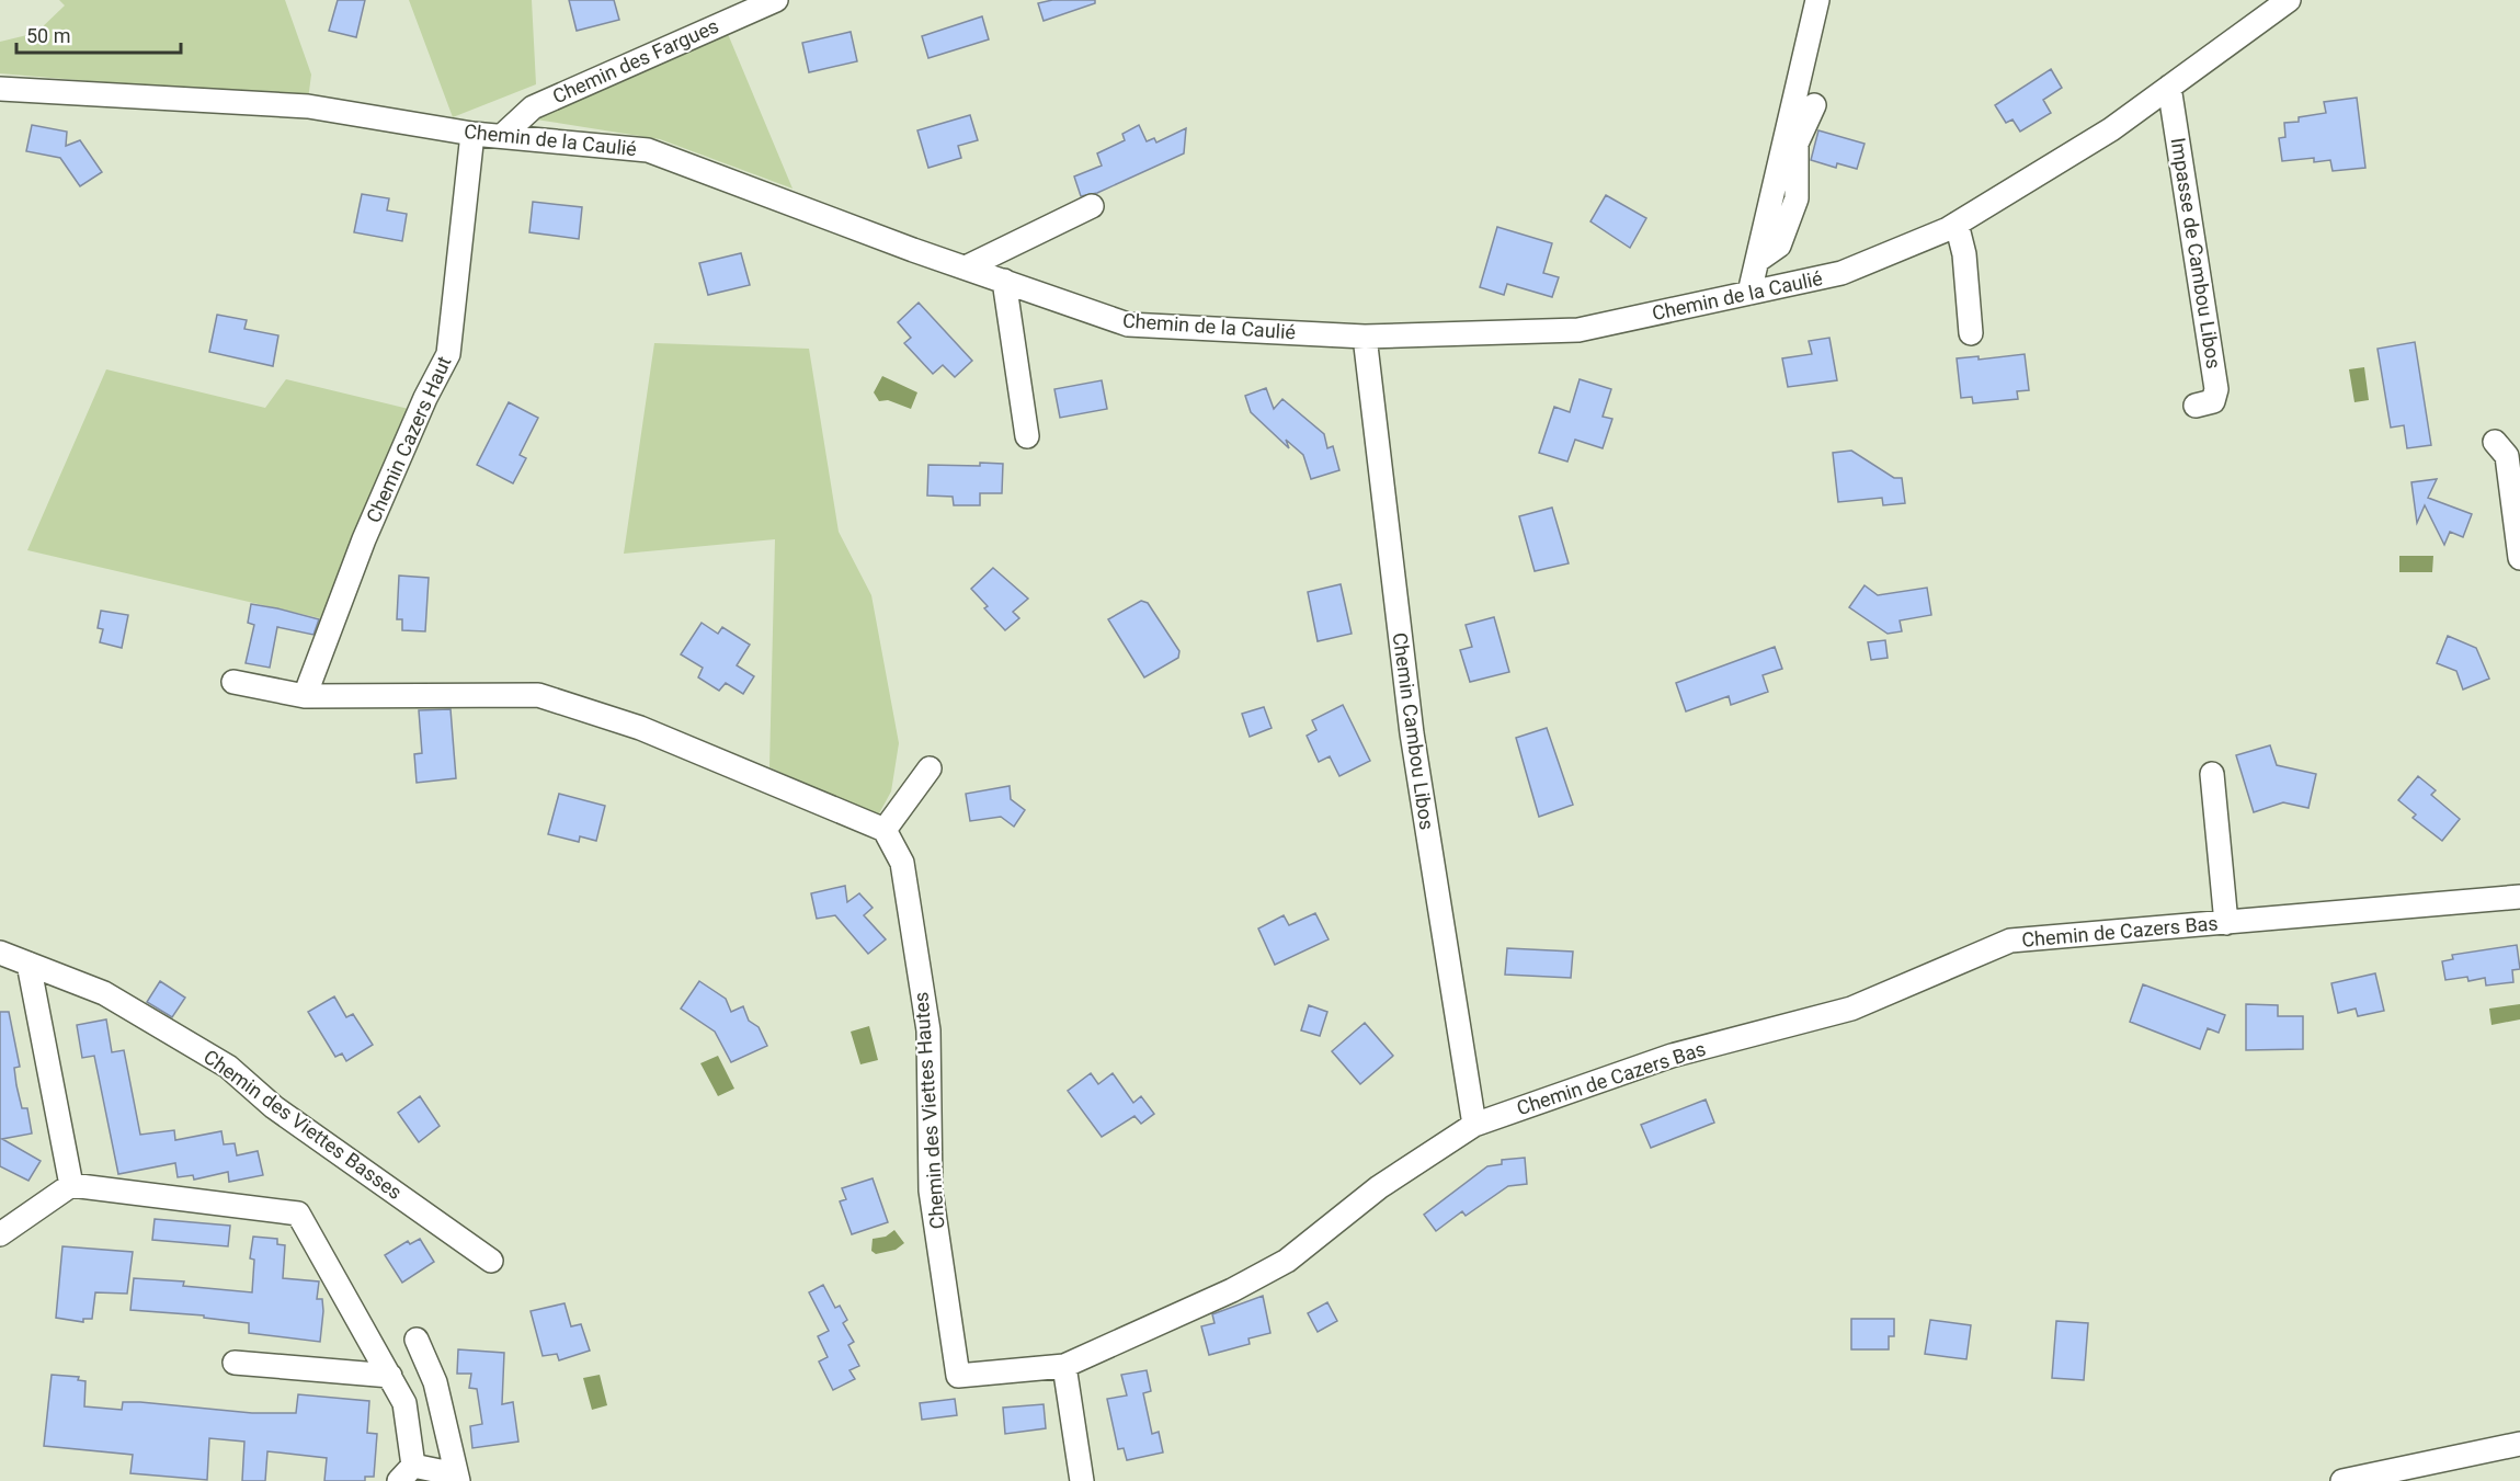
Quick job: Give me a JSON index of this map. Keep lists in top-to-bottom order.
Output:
{
  "streets": {
    "street": [
      "Chemin des Fargues",
      "Chemin de la Caulié",
      "Impasse de Cambou Libos",
      "Chemin Cazers Haut",
      "Chemin Cambou Libos",
      "Chemin de Cazers Bas",
      "Chemin des Viettes Hautes",
      "Chemin des Viettes Basses"
    ]
  },
  "crossings": [
    ["Chemin des Fargues", "Chemin de la Caulié"],
    ["Chemin de la Caulié", "Impasse de Cambou Libos"],
    ["Chemin de la Caulié", "Chemin Cazers Haut"],
    ["Chemin de la Caulié", "Chemin Cambou Libos"],
    ["Chemin Cambou Libos", "Chemin de Cazers Bas"],
    ["Chemin Cambou Libos", "Chemin des Viettes Hautes"],
    ["Chemin de Cazers Bas", "Chemin des Viettes Hautes"]
  ],
  "scale_bar": "50 m"
}
